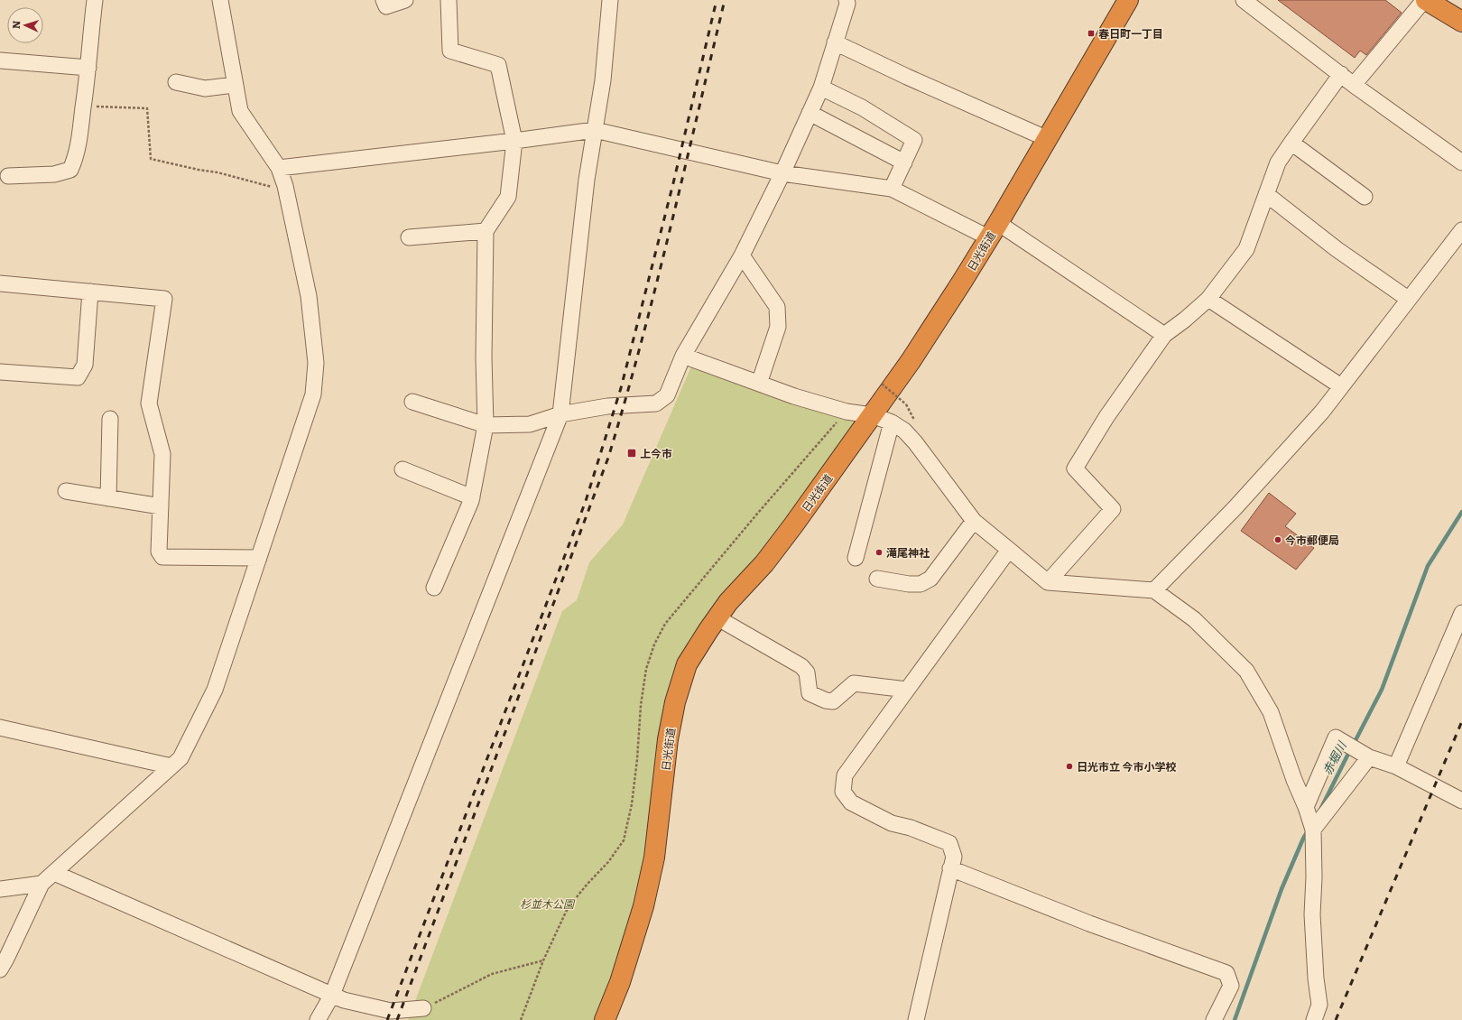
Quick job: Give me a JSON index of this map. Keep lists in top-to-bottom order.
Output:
{
  "streets": {
    "highway": ["日光街道"]
  },
  "water": ["赤堀川"],
  "parks": ["杉並木公園"],
  "places": {
    "transit": ["春日町一丁目", "上今市"],
    "other": ["今市郵便局", "滝尾神社", "日光市立 今市小学校"]
  },
  "north": "left"
}
